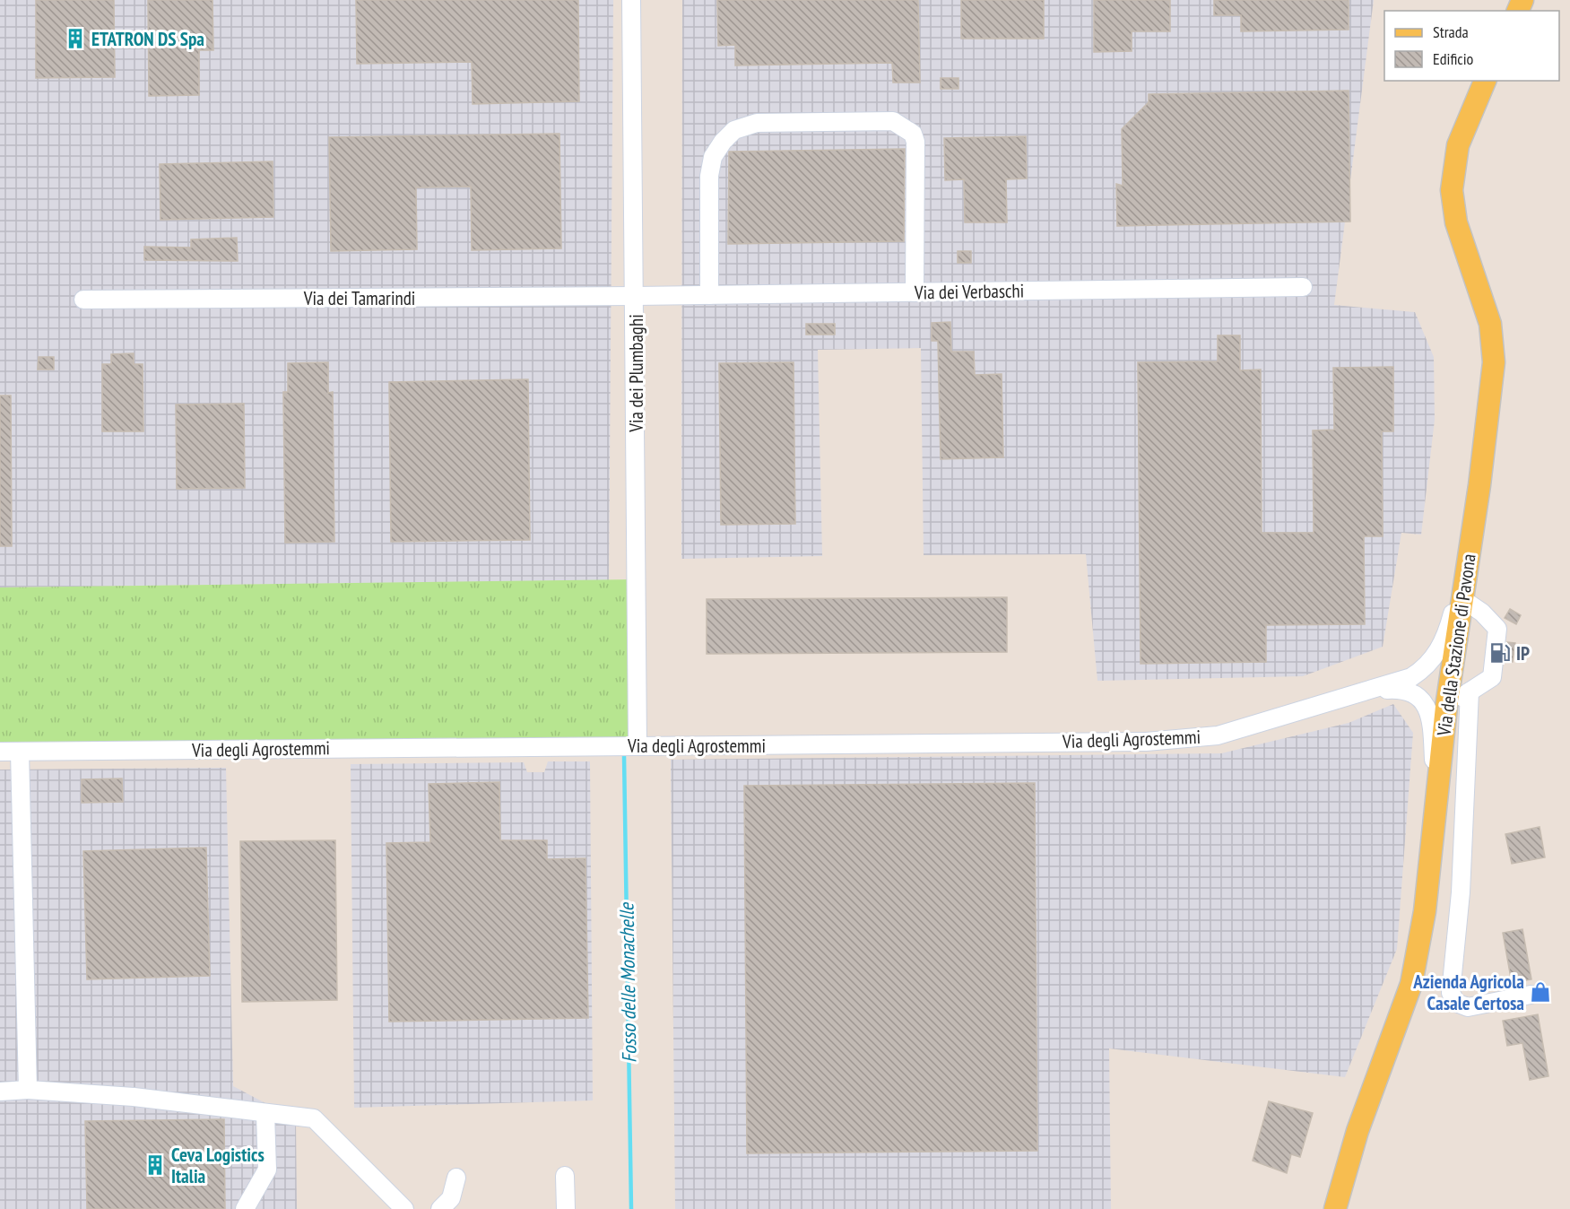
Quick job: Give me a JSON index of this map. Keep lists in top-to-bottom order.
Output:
{
  "streets": {
    "main road": ["Via della Stazione di Pavona"],
    "street": [
      "Via dei Verbaschi",
      "Via dei Tamarindi",
      "Via dei Plumbaghi",
      "Via degli Agrostemmi"
    ]
  },
  "crossings": [
    ["Via dei Verbaschi", "Via dei Tamarindi"],
    ["Via dei Verbaschi", "Via dei Plumbaghi"],
    ["Via dei Tamarindi", "Via dei Plumbaghi"],
    ["Via dei Plumbaghi", "Via degli Agrostemmi"],
    ["Via della Stazione di Pavona", "Via degli Agrostemmi"]
  ],
  "water": ["Fosso delle Monachelle"],
  "places": {
    "building": ["ETATRON DS Spa", "Ceva Logistics Italia"],
    "fuel station": ["IP"],
    "shop": ["Azienda Agricola Casale Certosa"]
  },
  "legend": ["Strada", "Edificio"]
}
